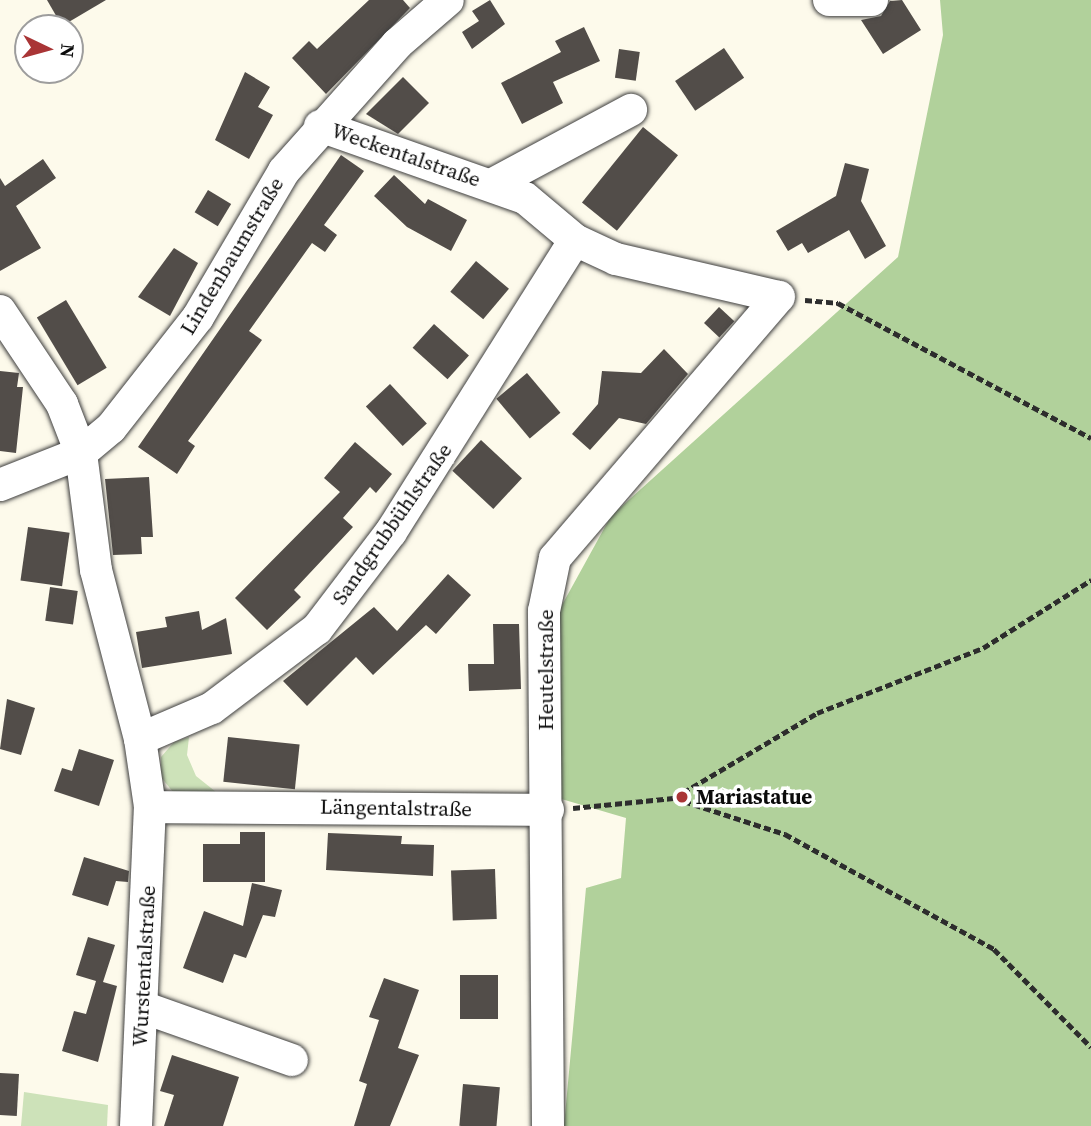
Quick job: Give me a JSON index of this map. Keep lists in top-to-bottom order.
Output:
{
  "streets": {
    "street": [
      "Weckentalstraße",
      "Lindenbaumstraße",
      "Sandgrubbühlstraße",
      "Heutelstraße",
      "Längentalstraße",
      "Wurstentalstraße"
    ]
  },
  "crossings": [
    ["Weckentalstraße", "Lindenbaumstraße"],
    ["Weckentalstraße", "Sandgrubbühlstraße"],
    ["Weckentalstraße", "Heutelstraße"],
    ["Heutelstraße", "Längentalstraße"],
    ["Längentalstraße", "Wurstentalstraße"]
  ],
  "places": ["Mariastatue"],
  "north": "right"
}
